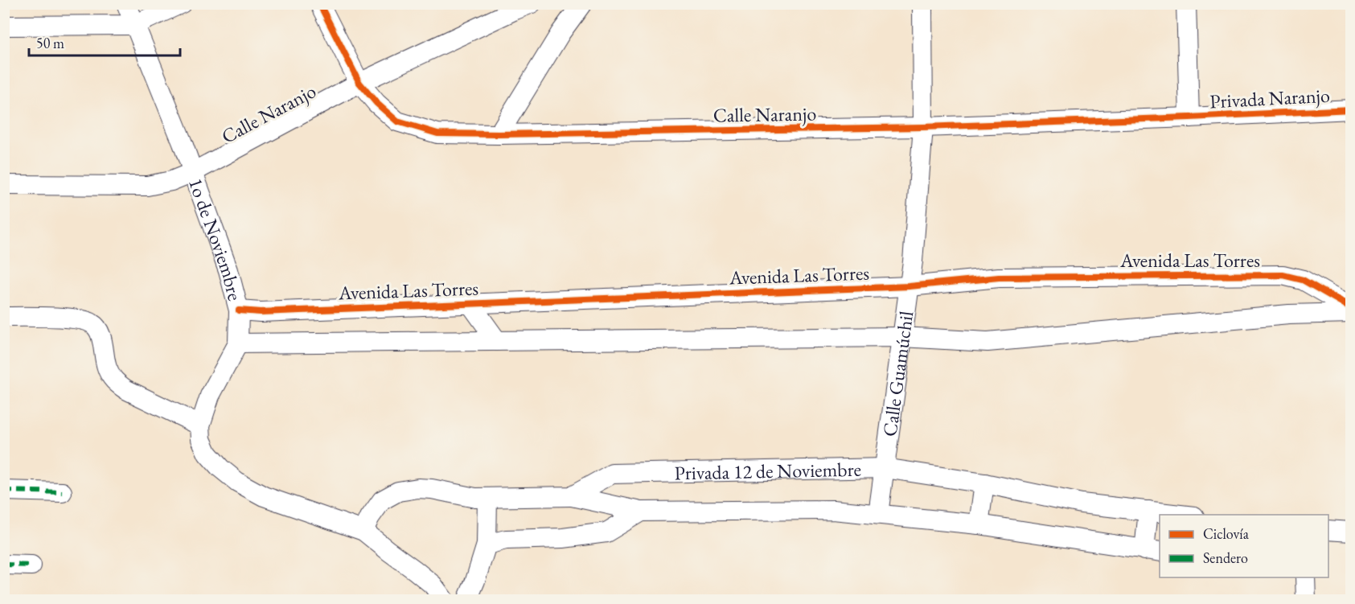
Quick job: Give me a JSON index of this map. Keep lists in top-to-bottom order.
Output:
{
  "streets": {
    "street": [
      "Privada Naranjo",
      "Calle Naranjo",
      "1o de Noviembre",
      "Avenida Las Torres",
      "Calle Guamúchil",
      "Privada 12 de Noviembre"
    ]
  },
  "crossings": [
    ["Privada Naranjo", "Calle Naranjo"],
    ["Calle Naranjo", "1o de Noviembre"],
    ["Calle Naranjo", "Calle Guamúchil"],
    ["1o de Noviembre", "Avenida Las Torres"],
    ["Avenida Las Torres", "Calle Guamúchil"],
    ["Calle Guamúchil", "Privada 12 de Noviembre"]
  ],
  "legend": ["Ciclovía", "Sendero"],
  "scale_bar": "50 m"
}
